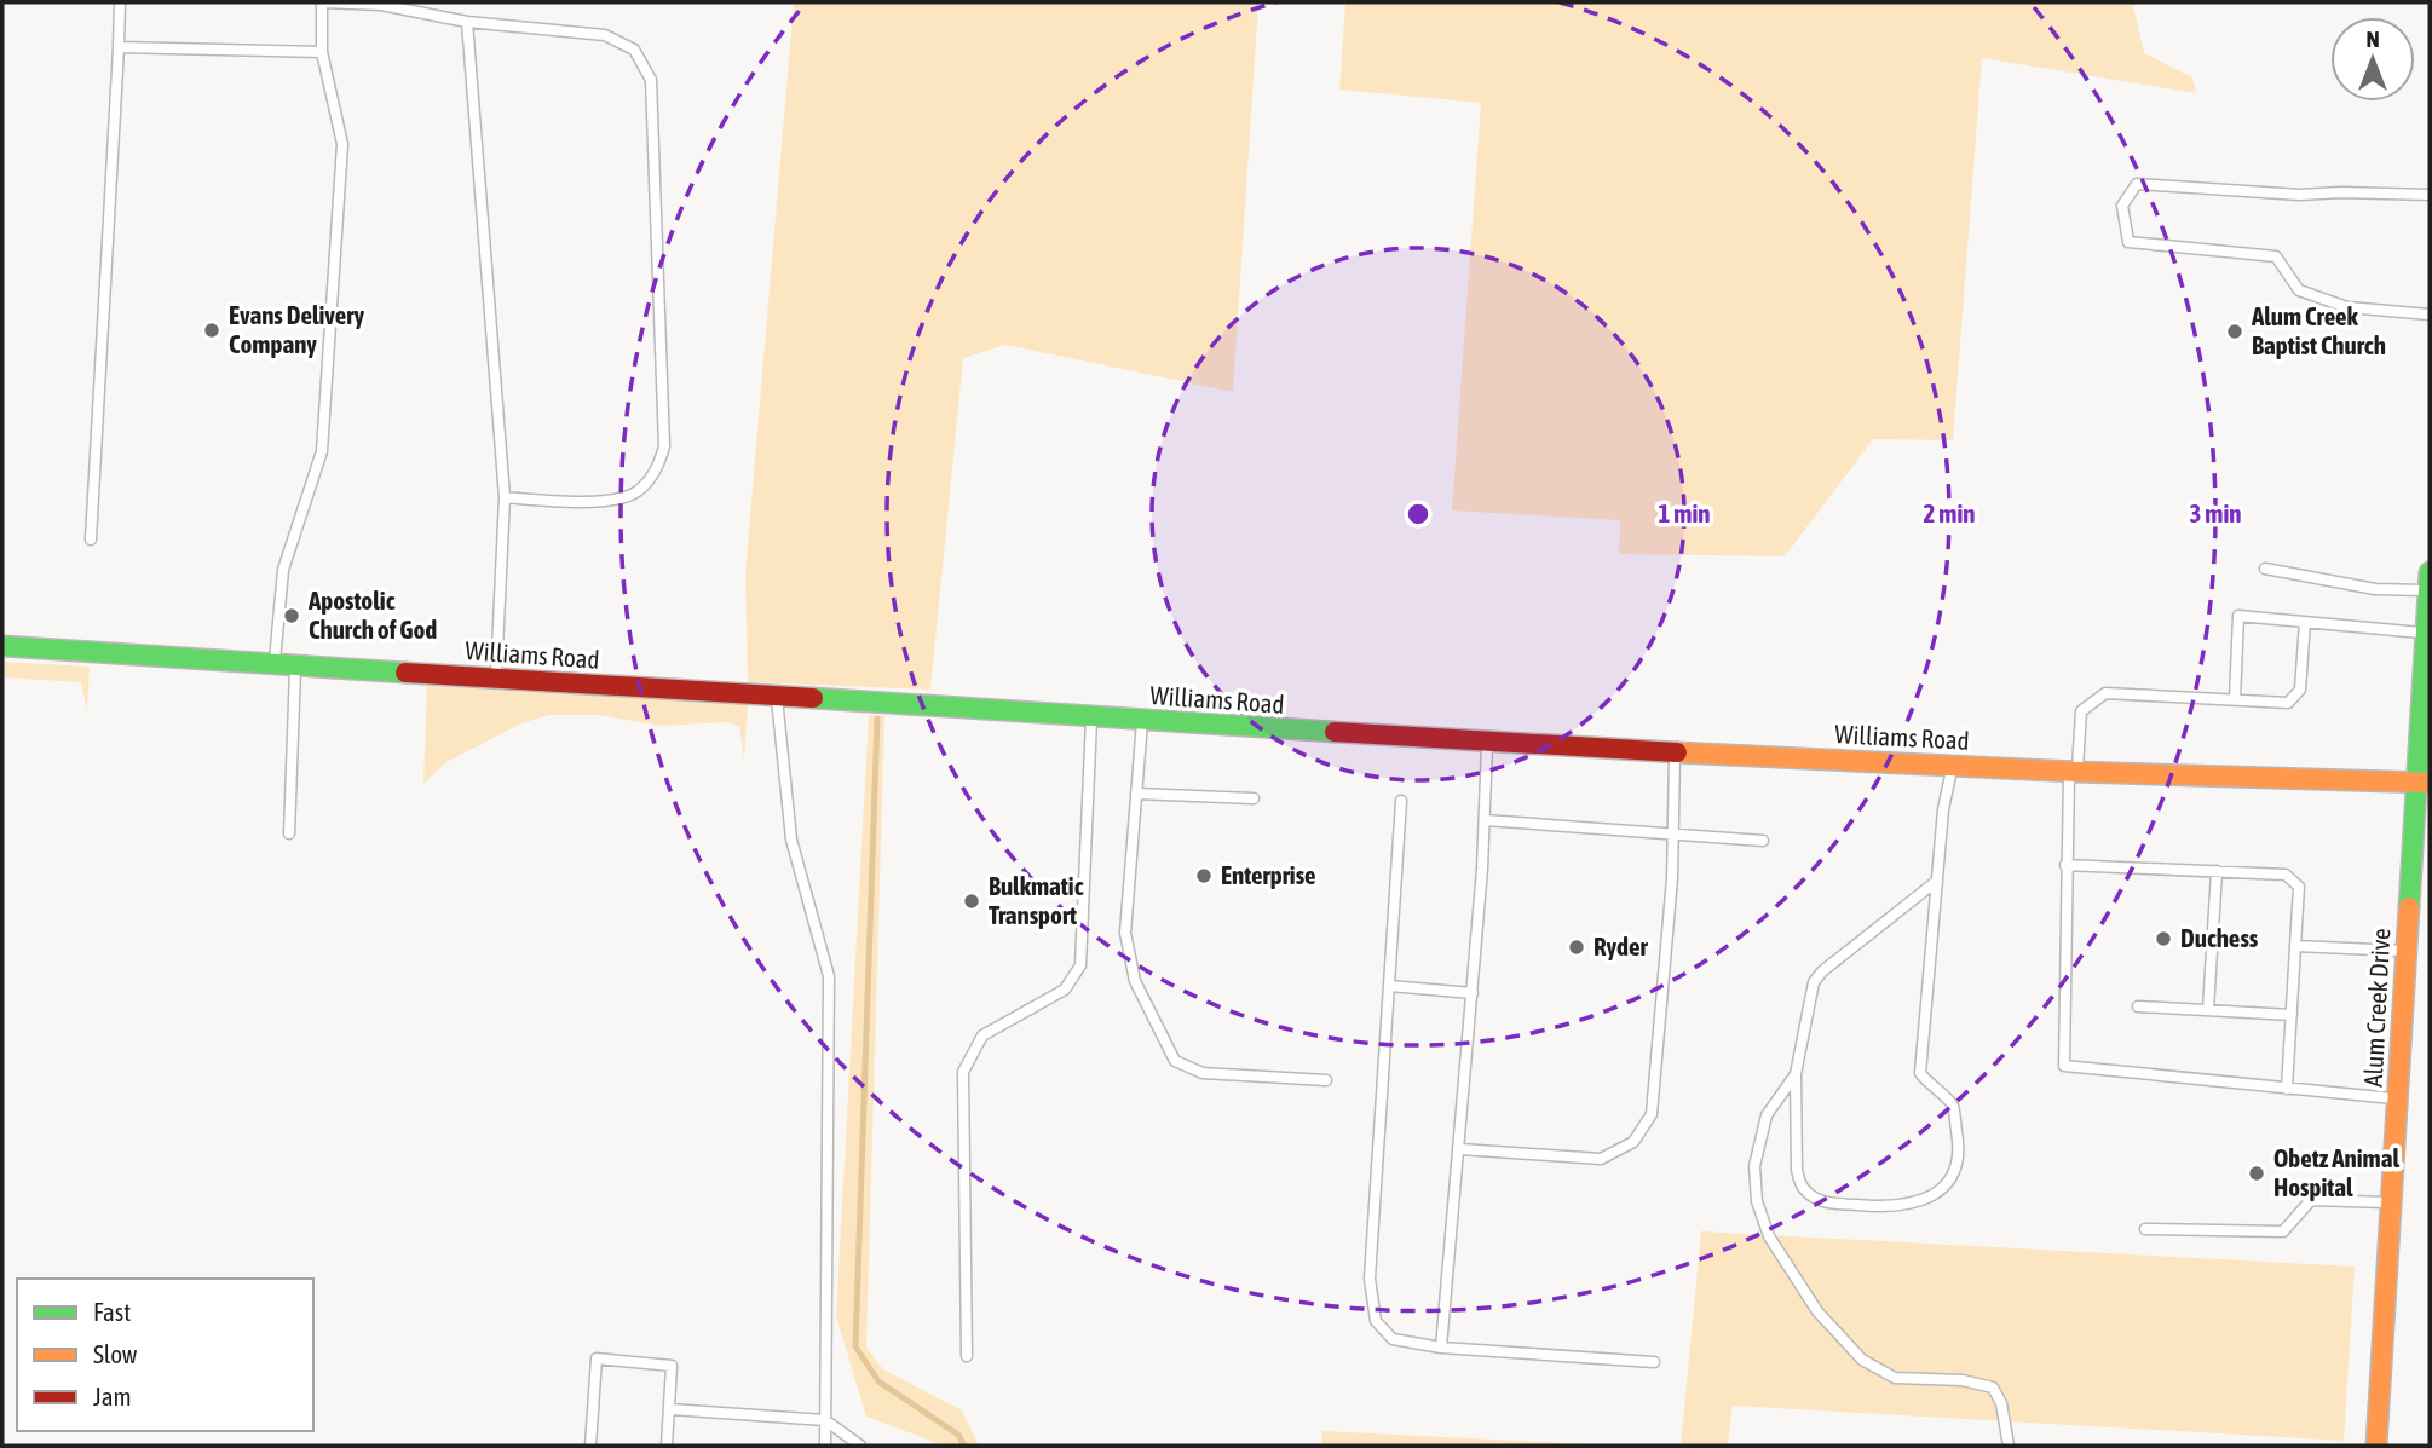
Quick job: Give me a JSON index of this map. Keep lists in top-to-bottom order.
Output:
{
  "streets": {
    "main road": ["Williams Road", "Alum Creek Drive"]
  },
  "crossings": [
    ["Williams Road", "Alum Creek Drive"]
  ],
  "places": [
    "Evans Delivery Company",
    "Alum Creek Baptist Church",
    "Apostolic Church of God",
    "Enterprise",
    "Bulkmatic Transport",
    "Duchess",
    "Ryder",
    "Obetz Animal Hospital"
  ],
  "legend": ["Fast", "Slow", "Jam"],
  "north": "top",
  "rings": ["1 min", "2 min", "3 min"]
}
